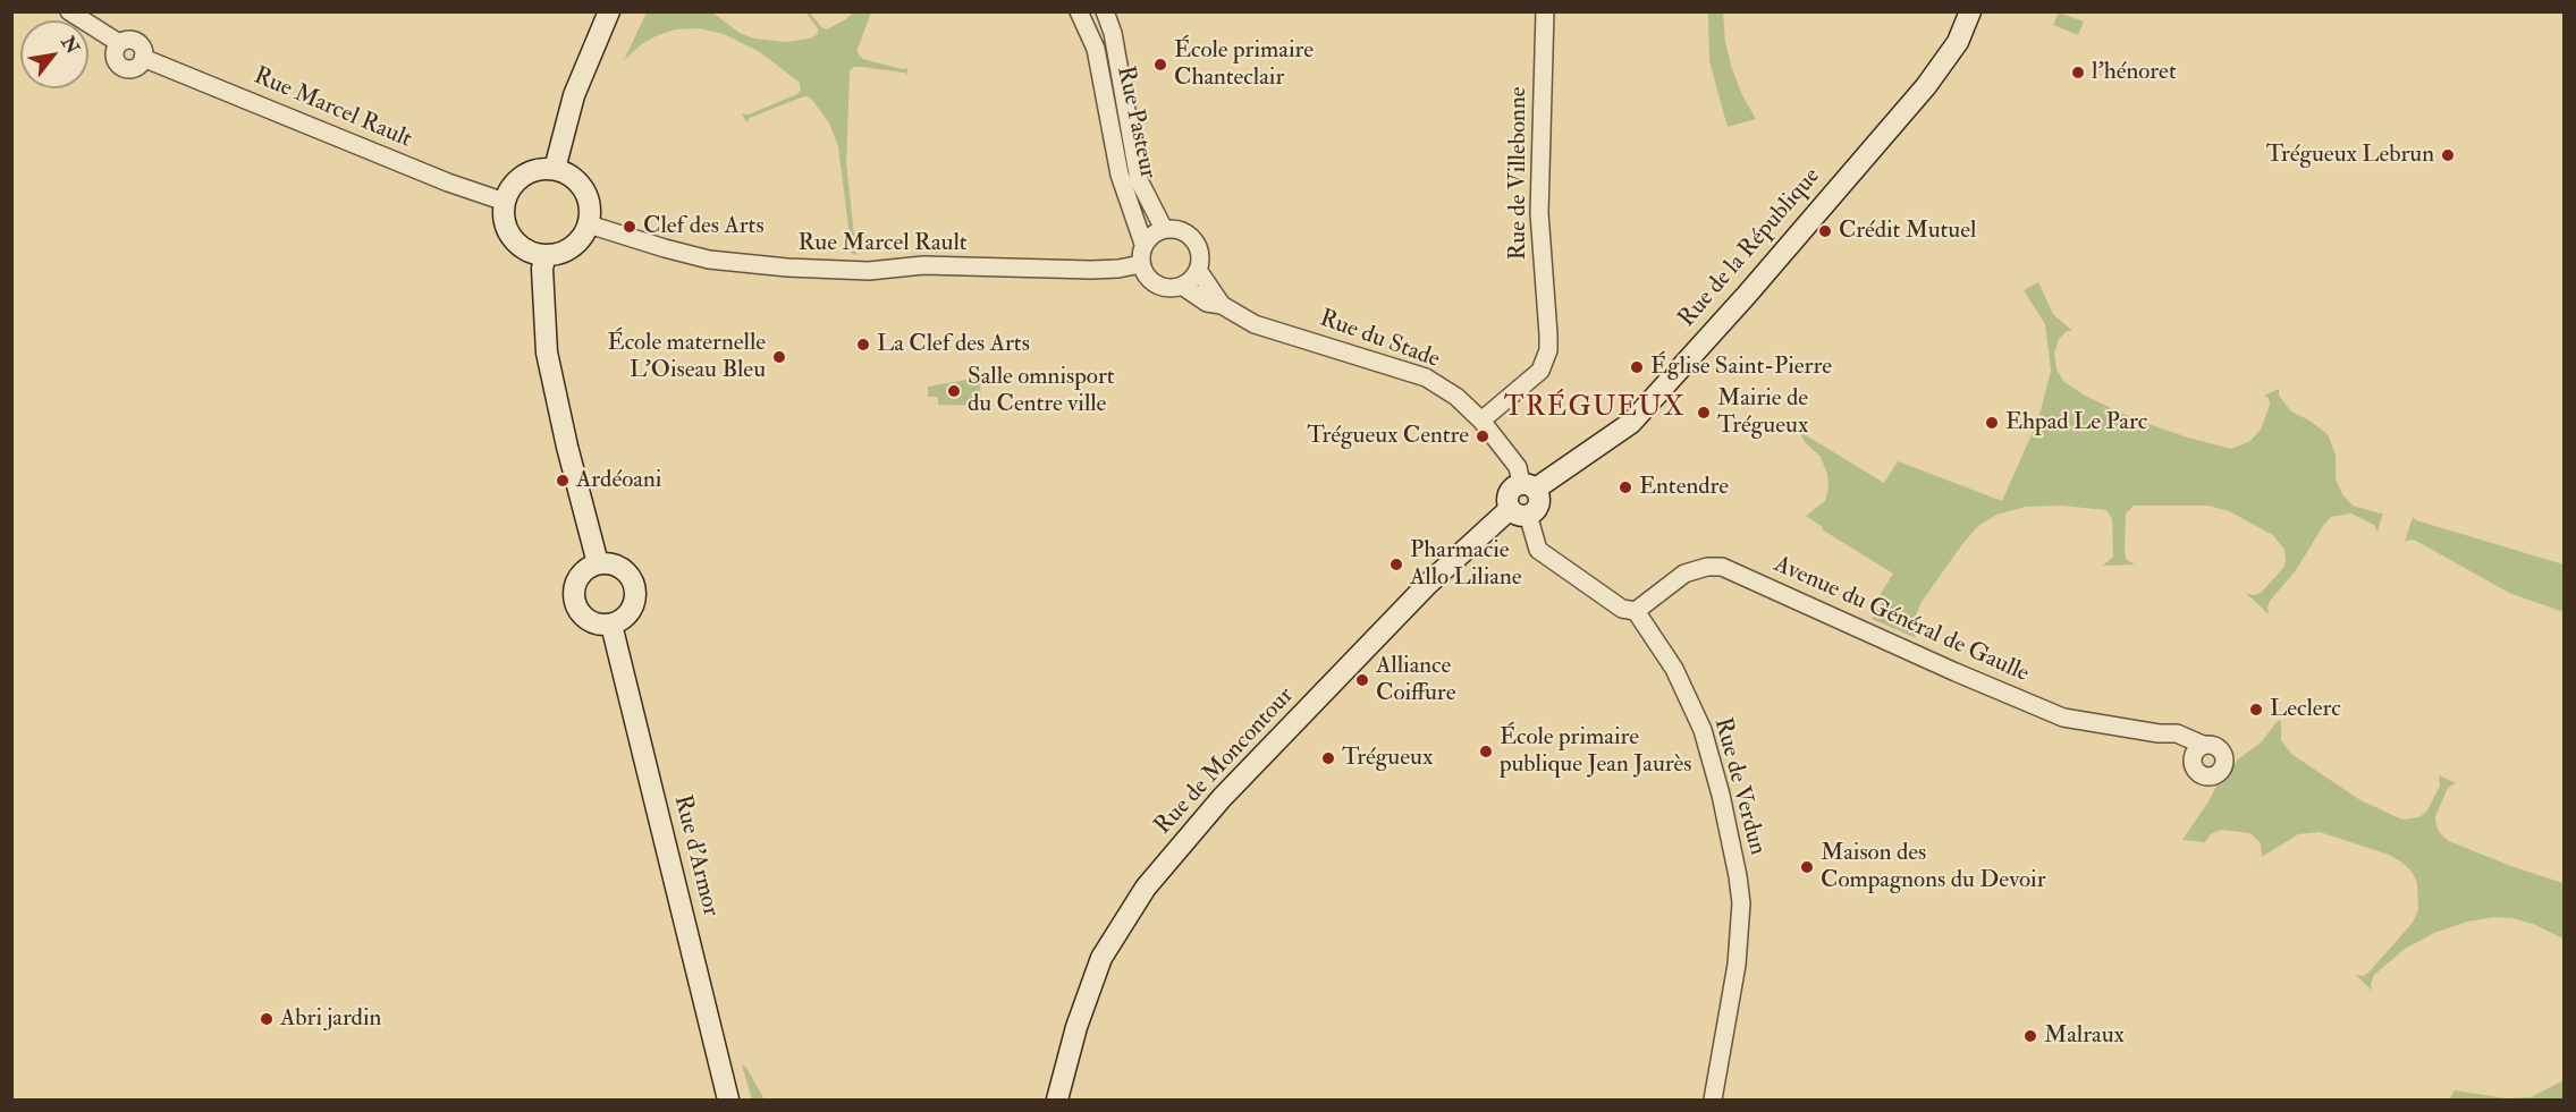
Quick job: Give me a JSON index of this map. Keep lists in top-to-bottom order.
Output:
{
  "streets": {
    "main road": ["Rue de la République", "Rue de Moncontour", "Rue d'Armor"],
    "street": [
      "Rue Marcel Rault",
      "Rue Pasteur",
      "Rue de Villebonne",
      "Rue du Stade",
      "Avenue du Général de Gaulle",
      "Rue de Verdun"
    ]
  },
  "crossings": [
    ["Rue Marcel Rault", "Rue Pasteur"],
    ["Rue Marcel Rault", "Rue du Stade"],
    ["Rue Pasteur", "Rue du Stade"],
    ["Rue de Villebonne", "Rue du Stade"],
    ["Rue de la République", "Rue du Stade"],
    ["Avenue du Général de Gaulle", "Rue de Verdun"]
  ],
  "districts": ["TRÉGUEUX"],
  "places": [
    "École primaire Chanteclair",
    "l'hénoret",
    "Trégueux Lebrun",
    "Clef des Arts",
    "Crédit Mutuel",
    "La Clef des Arts",
    "École maternelle L'Oiseau Bleu",
    "Église Saint-Pierre",
    "Salle omnisport du Centre ville",
    "Mairie de Trégueux",
    "Ehpad Le Parc",
    "Trégueux Centre",
    "Ardéoani",
    "Entendre",
    "Pharmacie Allo Liliane",
    "Alliance Coiffure",
    "Leclerc",
    "École primaire publique Jean Jaurès",
    "Trégueux",
    "Maison des Compagnons du Devoir",
    "Abri jardin",
    "Malraux"
  ],
  "north": "top right"
}
